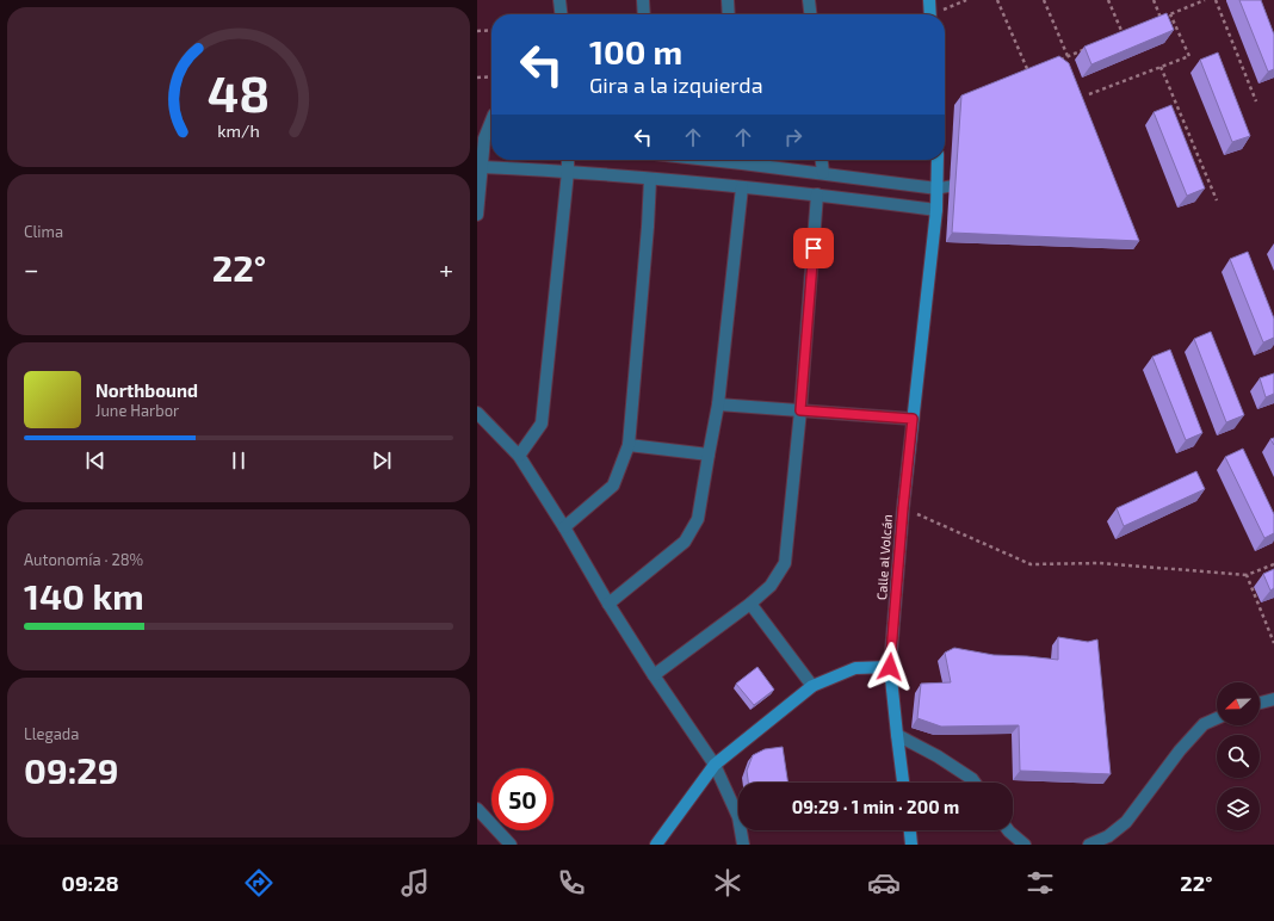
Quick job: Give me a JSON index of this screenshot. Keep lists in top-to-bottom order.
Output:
{
  "streets": {
    "main road": ["Calle al Volcán"]
  },
  "north": "left",
  "page": {
    "turn": ["100 m", "Gira a la izquierda"],
    "tile": [
      "Clima",
      ["Autonomía · 28%", "140 km"],
      ["Llegada", "09:29"]
    ],
    "heat": ["−", "22°", "+"],
    "song": ["Northbound", "June Harbor"],
    "limit": "50",
    "trip": "09:29 · 1 min · 200 m",
    "tabs": ["09:28", "22°"],
    "gauge": ["48", "km/h"]
  }
}
